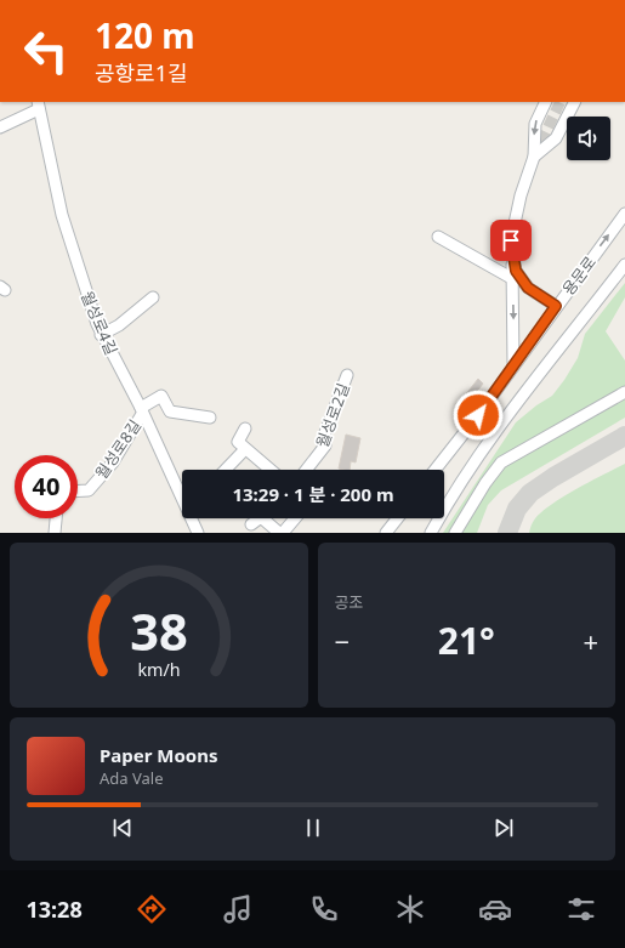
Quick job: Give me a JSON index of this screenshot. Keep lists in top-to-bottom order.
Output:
{
  "streets": {
    "street": [
      "용문로",
      "월성로4길",
      "월성로2길",
      "월성로8길"
    ]
  },
  "crossings": [
    ["월성로4길", "월성로8길"]
  ],
  "page": {
    "turn": ["120 m", "공항로1길"],
    "limit": "40",
    "trip": "13:29 · 1 분 · 200 m",
    "tile": "공조",
    "heat": ["−", "21°", "+"],
    "song": ["Paper Moons", "Ada Vale"],
    "tabs": "13:28",
    "gauge": ["38", "km/h"]
  }
}
